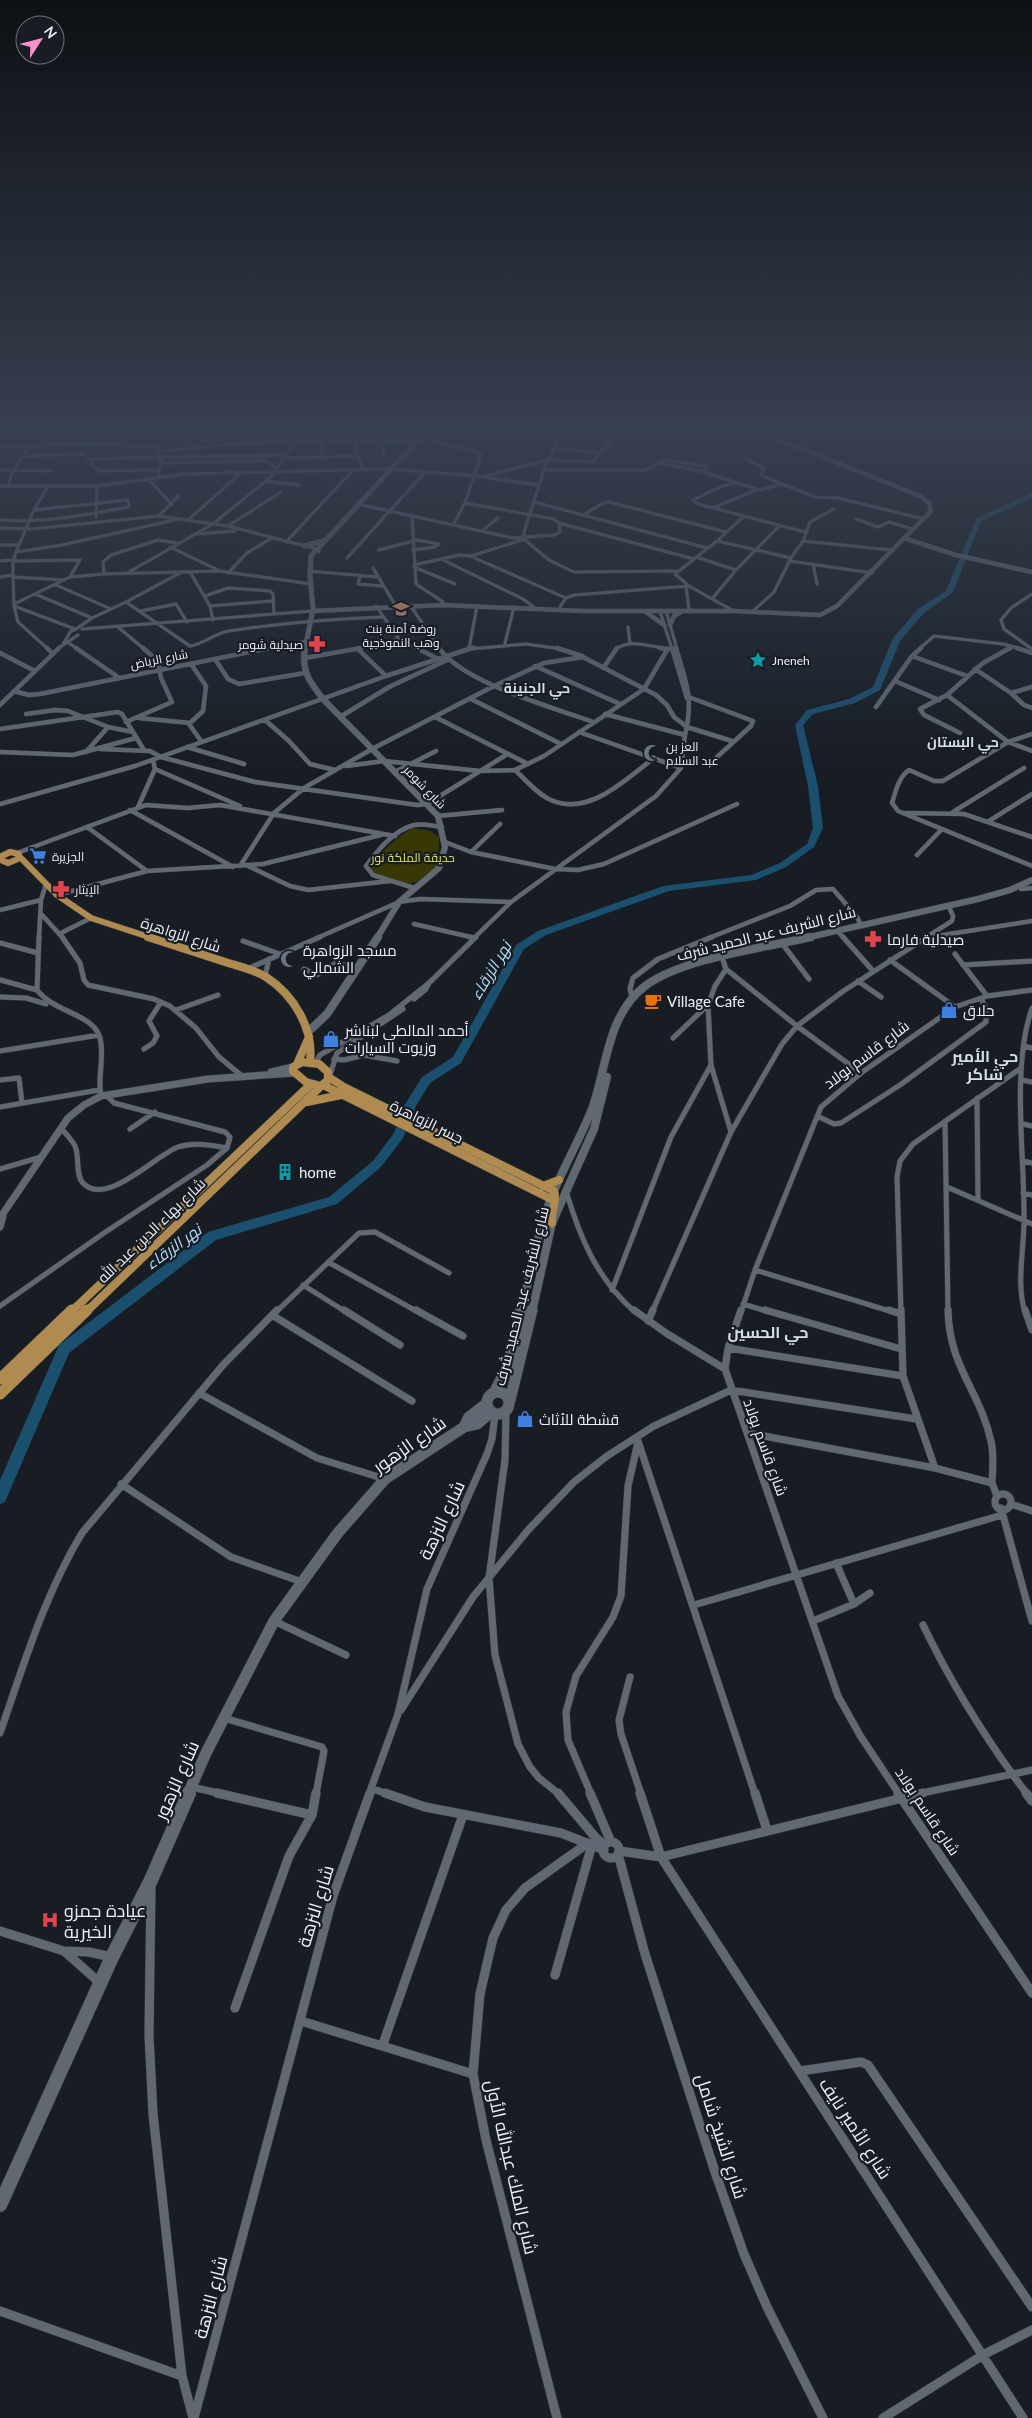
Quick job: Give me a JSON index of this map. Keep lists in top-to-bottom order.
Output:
{
  "streets": {
    "main road": [
      "شارع شومر",
      "شارع الشريف عبد الحميد شرف",
      "شارع الزواهرة",
      "جسر الزواهرة",
      "شارع بهاء الدين عبد الله",
      "شارع الزهور"
    ],
    "street": [
      "شارع الرياض",
      "شارع قاسم بولاد",
      "شارع النزهة",
      "شارع الأمير نايف",
      "شارع الشيخ شامل",
      "شارع الملك عبدالله الأول"
    ]
  },
  "crossings": [
    ["شارع شومر", "شارع الزواهرة"],
    ["شارع الشريف عبد الحميد شرف", "شارع الزهور"],
    ["شارع الشريف عبد الحميد شرف", "شارع النزهة"],
    ["شارع الزهور", "شارع النزهة"]
  ],
  "districts": [
    "حي الجنينة",
    "حي البستان",
    "حي الأمير شاكر",
    "حي الحسين"
  ],
  "water": ["نهر الزرقاء"],
  "parks": ["حديقة الملكة نور"],
  "places": {
    "school or university": ["روضة آمنة بنت وهب النموذجية"],
    "pharmacy": ["صيدلية شومر", "الإيثار", "صيدلية فارما"],
    "place": ["Jneneh"],
    "mosque": ["العز بن عبد السلام", "مسجد الزواهرة الشمالي"],
    "supermarket": ["الجزيرة"],
    "cafe": ["Village Cafe"],
    "shop": ["حلاق", "أحمد المالطي لبناشر وزيوت السيارات", "قشطة للأثاث"],
    "building": ["home"],
    "hospital": ["عيادة جمزو الخيرية"]
  },
  "north": "top right"
}
